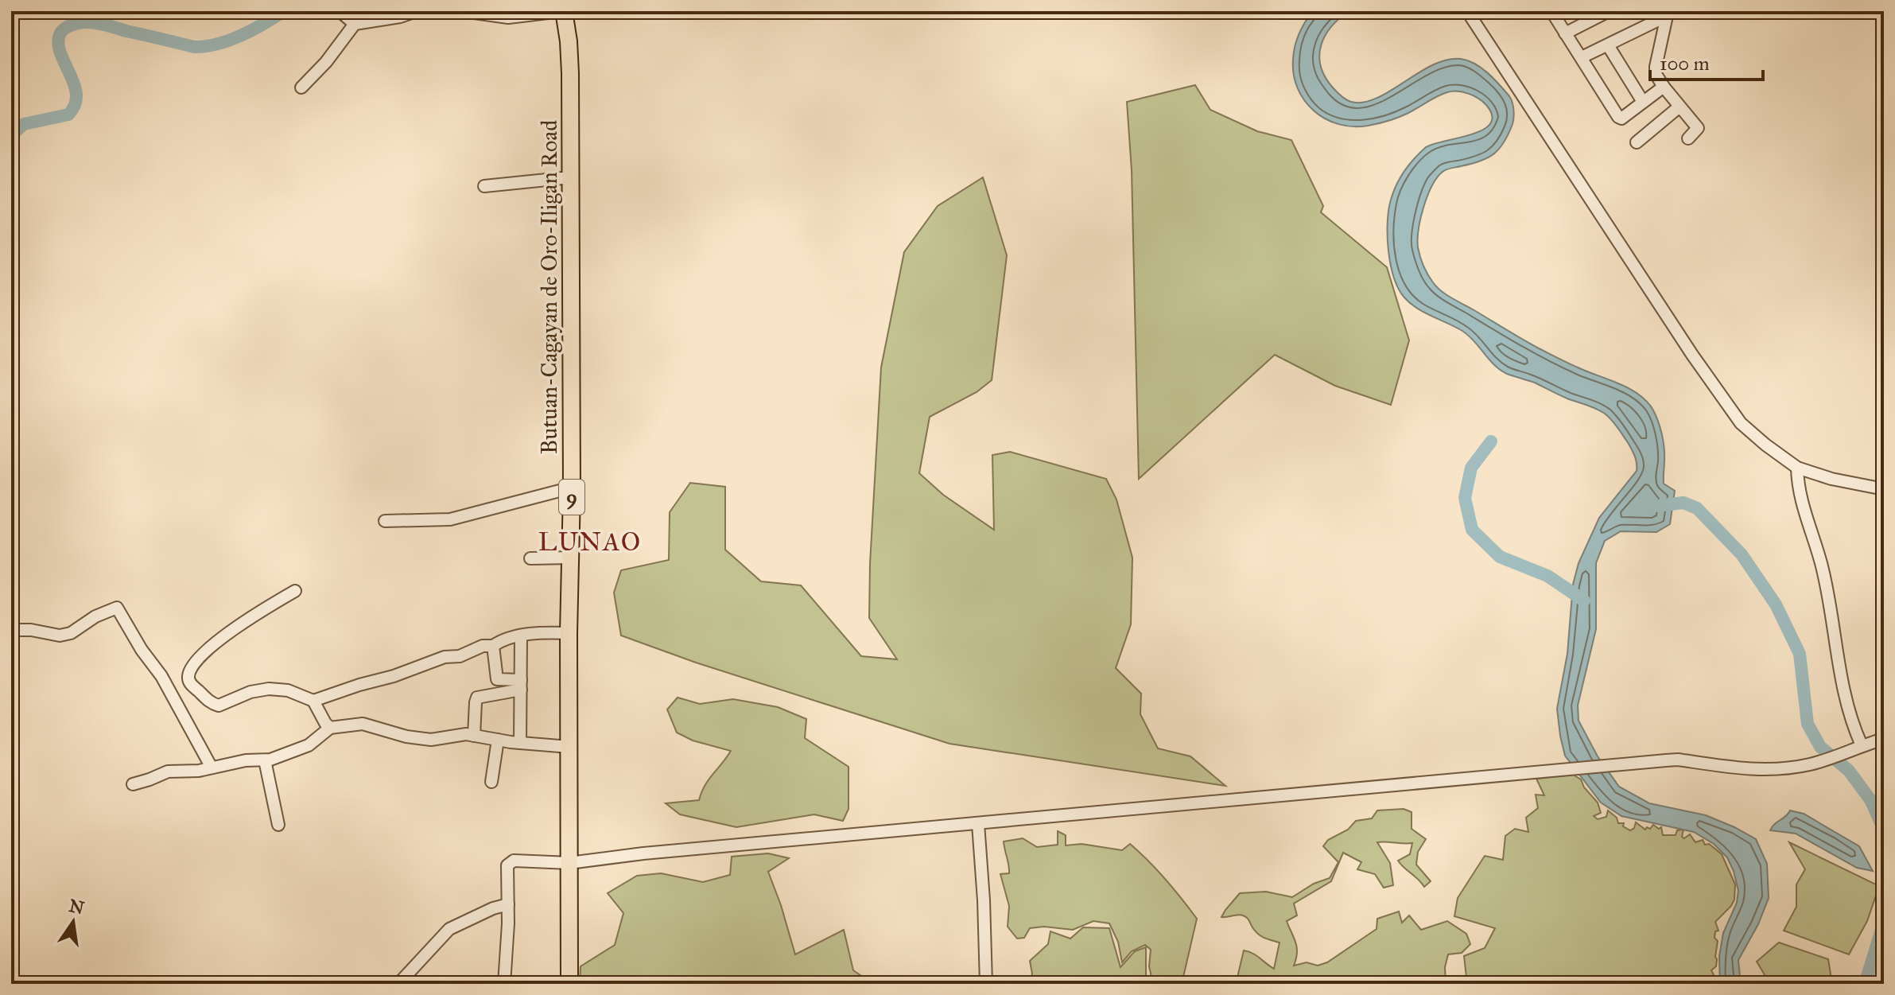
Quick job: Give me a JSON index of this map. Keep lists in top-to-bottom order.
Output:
{
  "streets": {
    "highway": ["Butuan-Cagayan de Oro-Iligan Road", "9"]
  },
  "districts": ["LUNAO"],
  "scale_bar": "100 m",
  "north": "top"
}
